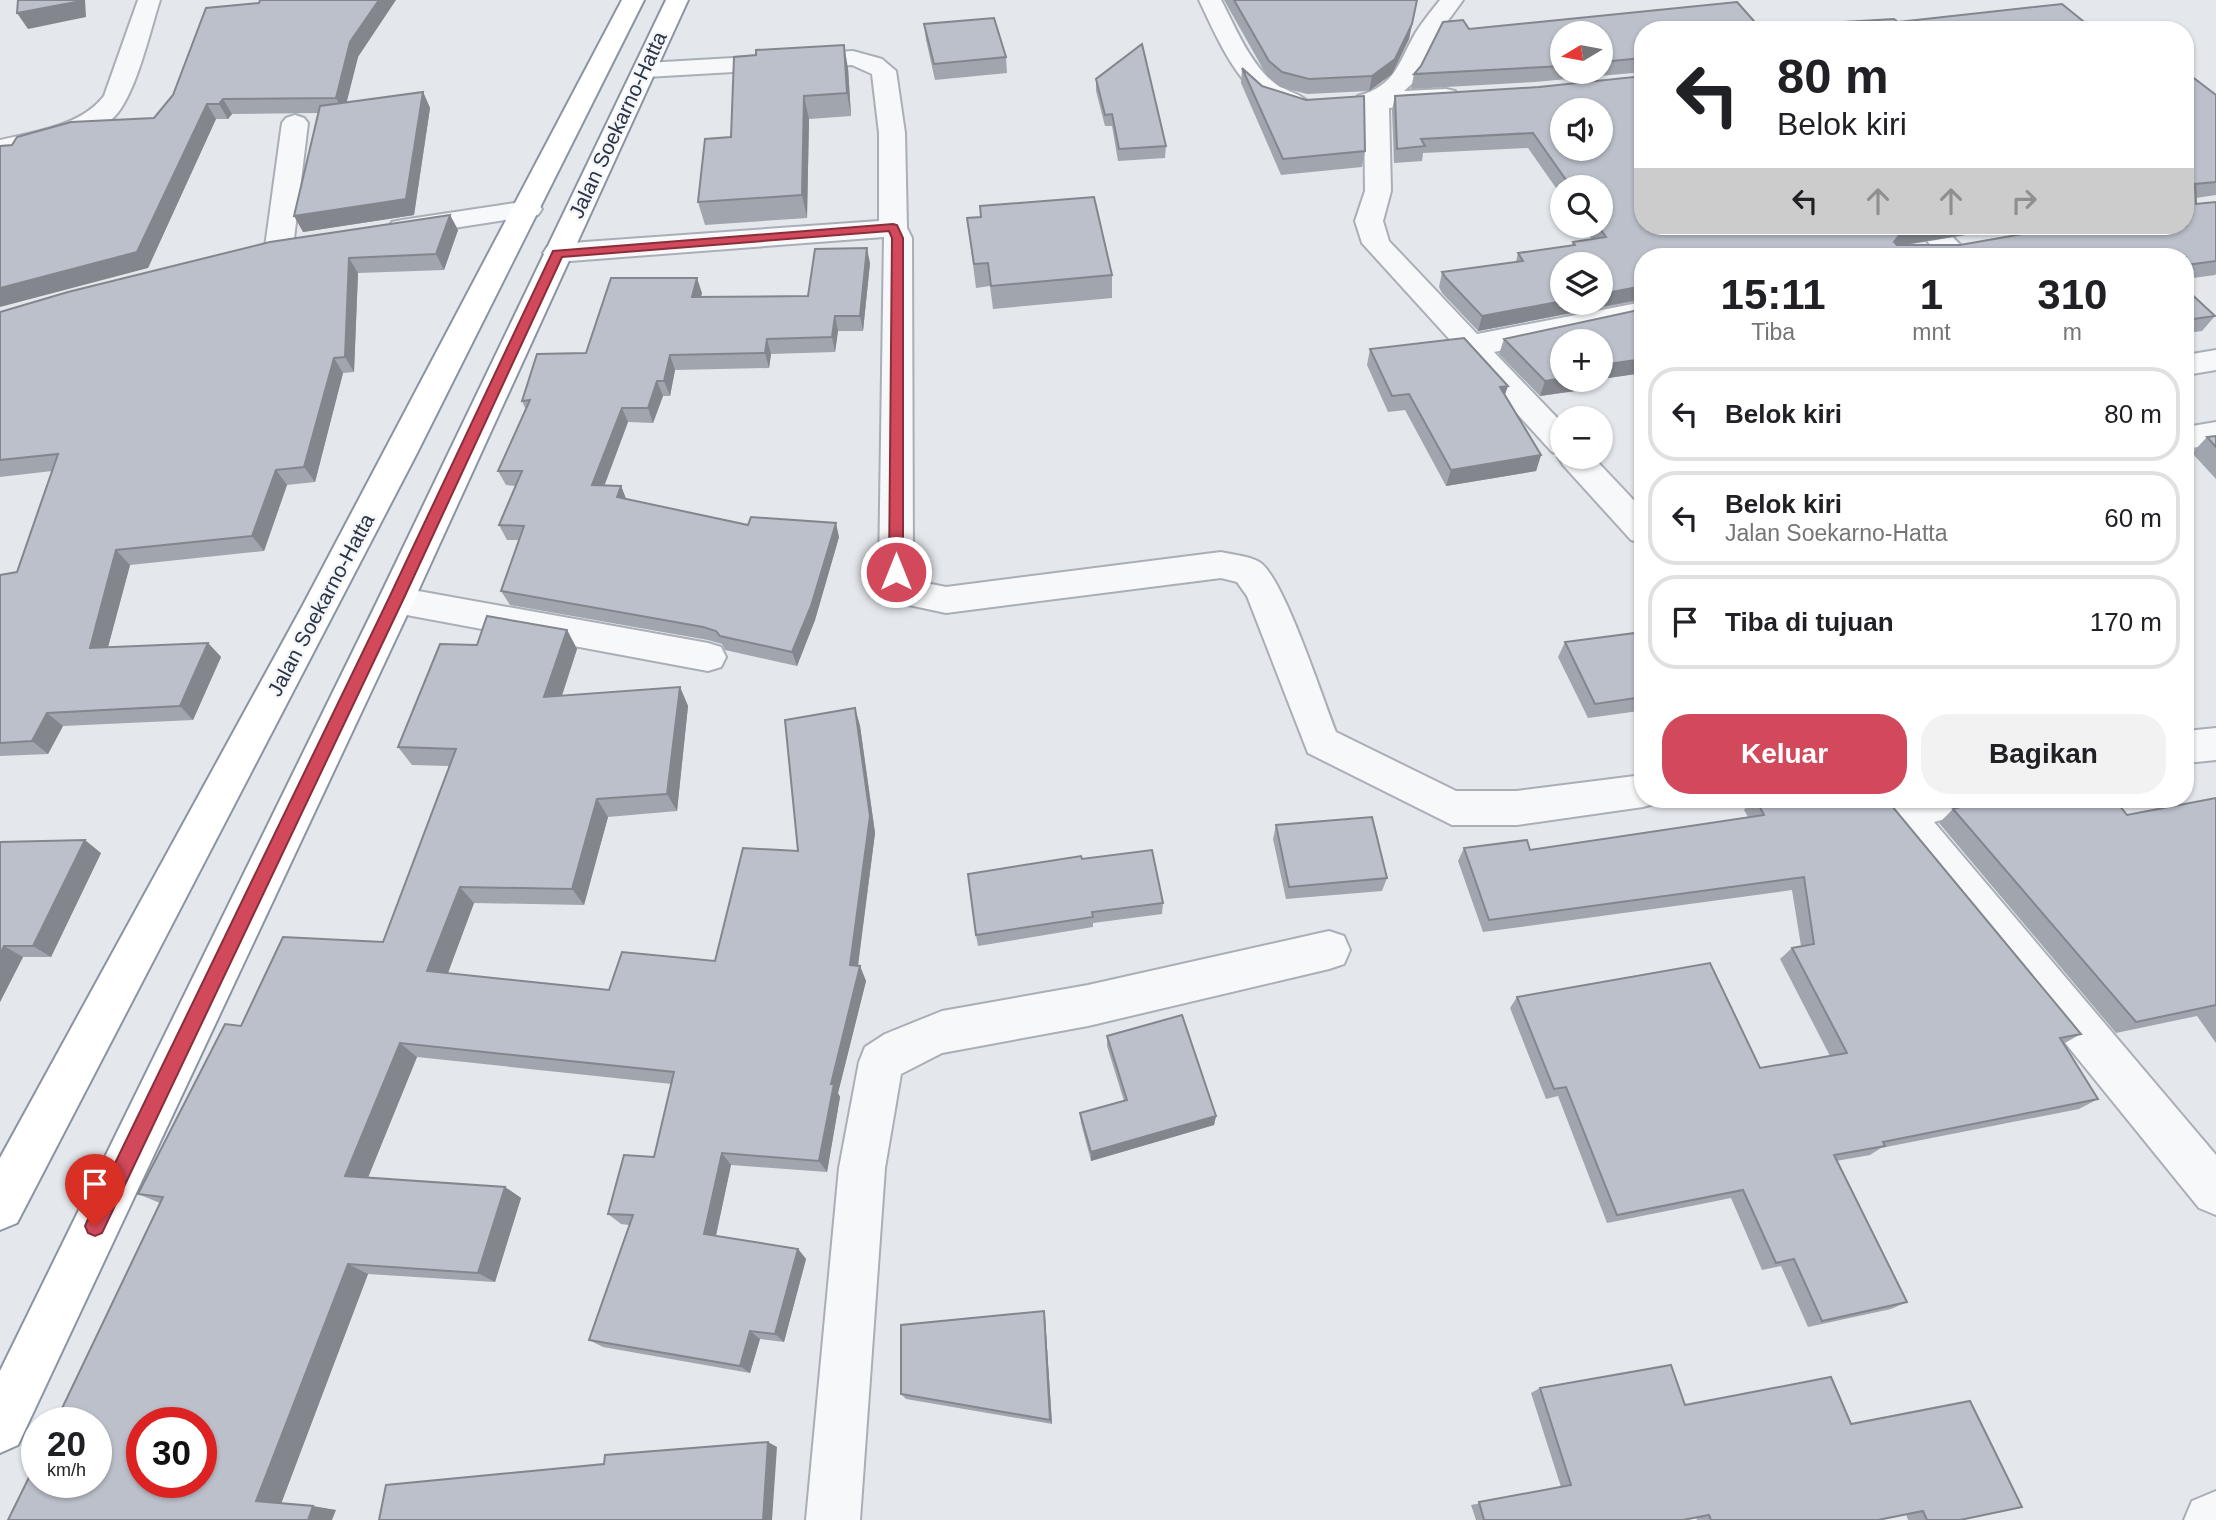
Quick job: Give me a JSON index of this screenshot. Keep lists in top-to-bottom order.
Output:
{
  "streets": {
    "highway": ["Jalan Soekarno-Hatta"]
  },
  "north": "left",
  "page": {
    "map_buttons": ["+", "−"],
    "turn": ["80 m", "Belok kiri"],
    "eta": [
      "15:11",
      "Tiba",
      "1",
      "mnt",
      "310",
      "m"
    ],
    "list": [
      {
        "name": "Belok kiri",
        "value": "80 m"
      },
      {
        "name": "Belok kiri",
        "note": "Jalan Soekarno-Hatta",
        "value": "60 m"
      },
      {
        "name": "Tiba di tujuan",
        "value": "170 m"
      }
    ],
    "buttons": ["Keluar", "Bagikan"],
    "speed": "20 km/h",
    "limit": "30"
  }
}
